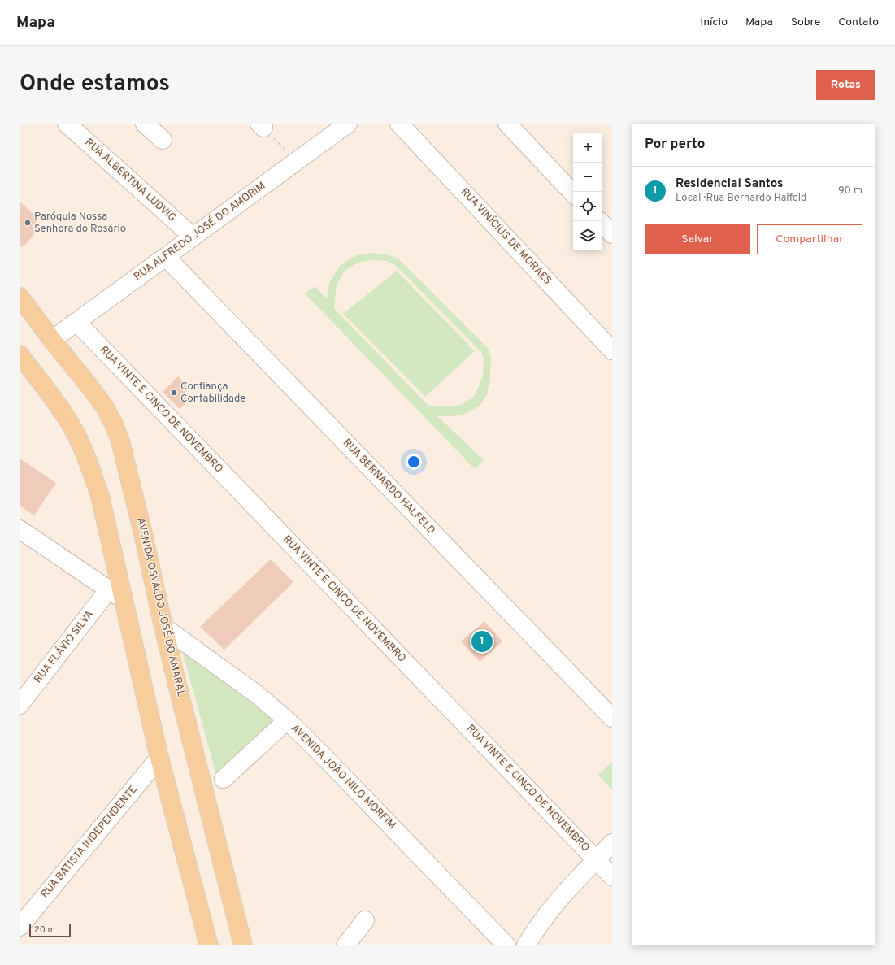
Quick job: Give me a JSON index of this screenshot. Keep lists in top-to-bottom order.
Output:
{
  "streets": {
    "main road": ["AVENIDA OSVALDO JOSÉ DO AMARAL"],
    "street": [
      "RUA ALBERTINA LUDVIG",
      "RUA ALFREDO JOSÉ DO AMORIM",
      "RUA VINÍCIUS DE MORAES",
      "RUA VINTE E CINCO DE NOVEMBRO",
      "RUA BERNARDO HALFELD",
      "RUA FLÁVIO SILVA",
      "AVENIDA JOÃO NILO MORFIM",
      "RUA BATISTA INDEPENDENTE"
    ]
  },
  "crossings": [
    ["RUA ALBERTINA LUDVIG", "RUA ALFREDO JOSÉ DO AMORIM"],
    ["RUA ALFREDO JOSÉ DO AMORIM", "RUA VINTE E CINCO DE NOVEMBRO"],
    ["RUA ALFREDO JOSÉ DO AMORIM", "RUA BERNARDO HALFELD"],
    ["RUA ALFREDO JOSÉ DO AMORIM", "AVENIDA OSVALDO JOSÉ DO AMARAL"],
    ["AVENIDA OSVALDO JOSÉ DO AMARAL", "AVENIDA JOÃO NILO MORFIM"]
  ],
  "places": ["Paróquia Nossa Senhora do Rosário", "Confiança Contabilidade"],
  "scale_bar": "20 m",
  "page": {
    "header": "Mapa",
    "nav": [
      "Início",
      "Mapa",
      "Sobre",
      "Contato"
    ],
    "title": "Onde estamos",
    "buttons": [
      "Rotas",
      ["Salvar", "Compartilhar"]
    ],
    "heading": "Por perto",
    "map_buttons": ["+", "−"],
    "list": [
      {
        "mark": "1",
        "name": "Residencial Santos",
        "note": "Local · Rua Bernardo Halfeld",
        "value": "90 m"
      }
    ],
    "pins": "1",
    "scale": "20 m"
  }
}
